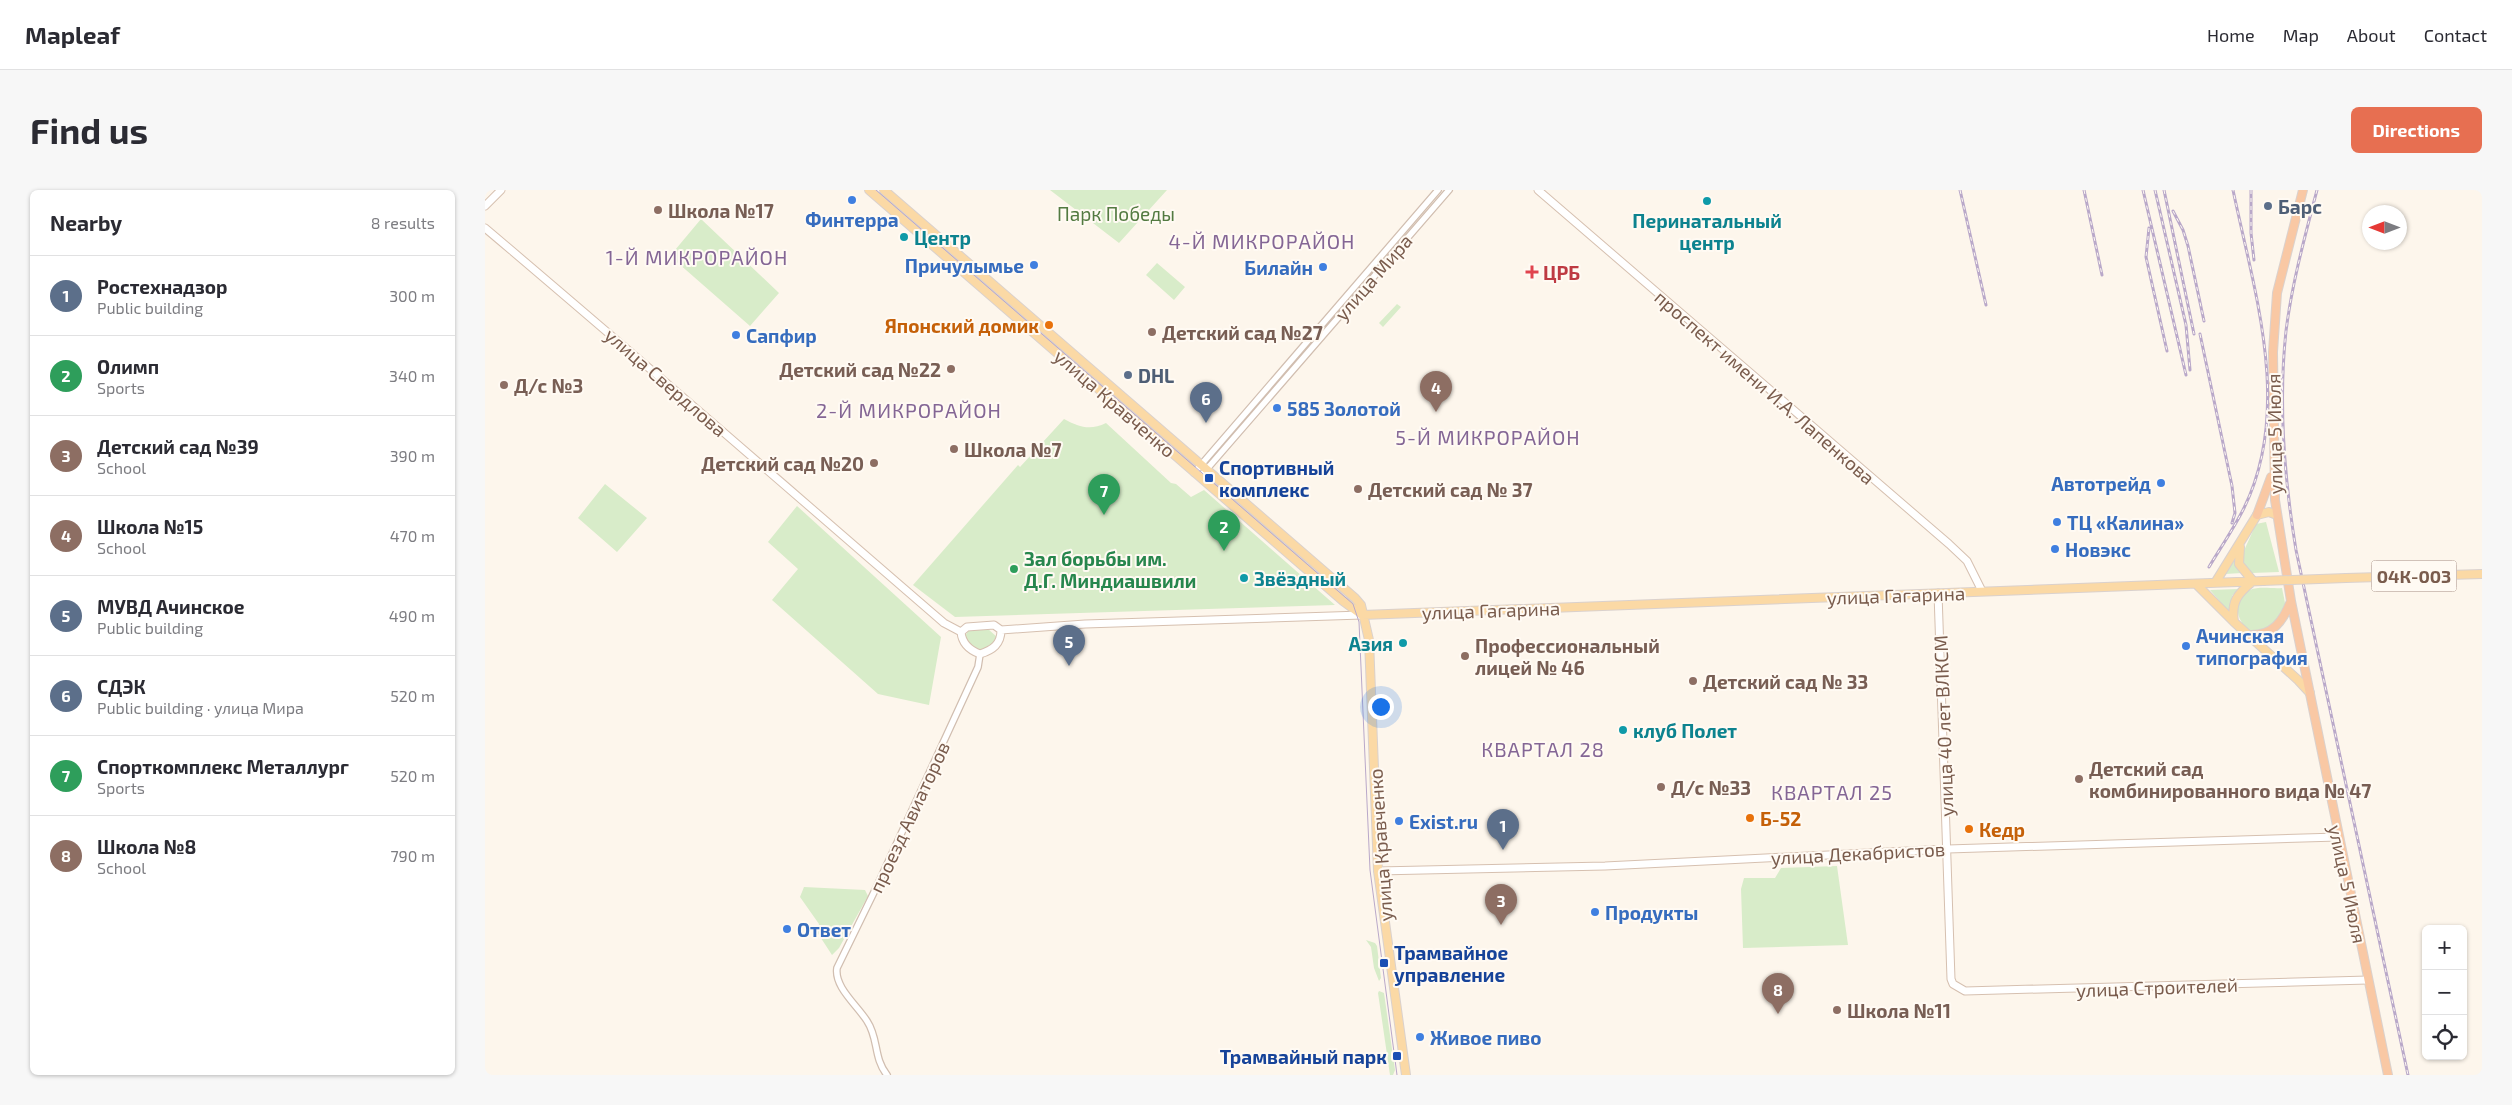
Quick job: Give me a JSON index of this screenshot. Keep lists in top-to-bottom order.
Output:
{
  "streets": {
    "highway": ["улица 5 Июля"],
    "main road": [
      "улица Свердлова",
      "проспект имени И.А. Лапенкова",
      "улица Кравченко",
      "04К-003",
      "улица Гагарина",
      "улица 40 лет ВЛКСМ",
      "улица Декабристов",
      "улица Строителей"
    ],
    "street": ["улица Мира", "проезд Авиаторов"]
  },
  "crossings": [
    ["улица Мира", "улица Кравченко"],
    ["улица Свердлова", "улица Гагарина"],
    ["улица Свердлова", "проезд Авиаторов"],
    ["проспект имени И.А. Лапенкова", "улица Гагарина"],
    ["улица Кравченко", "улица Гагарина"],
    ["улица Кравченко", "улица Декабристов"],
    ["улица 5 Июля", "улица Декабристов"],
    ["улица 5 Июля", "улица Строителей"],
    ["улица Гагарина", "улица 40 лет ВЛКСМ"],
    ["улица Гагарина", "проезд Авиаторов"],
    ["улица 40 лет ВЛКСМ", "улица Декабристов"],
    ["улица 40 лет ВЛКСМ", "улица Строителей"]
  ],
  "districts": [
    "4-Й МИКРОРАЙОН",
    "1-Й МИКРОРАЙОН",
    "2-Й МИКРОРАЙОН",
    "5-Й МИКРОРАЙОН",
    "КВАРТАЛ 28",
    "КВАРТАЛ 25"
  ],
  "parks": ["Парк Победы"],
  "places": {
    "other": [
      "Финтерра",
      "Перинатальный центр",
      "Барс",
      "Школа №17",
      "Центр",
      "Причулымье",
      "Билайн",
      "Японский домик",
      "Детский сад №27",
      "Сапфир",
      "Детский сад №22",
      "DHL",
      "Д/с №3",
      "585 Золотой",
      "Школа №7",
      "Детский сад №20",
      "Автотрейд",
      "Детский сад № 37",
      "ТЦ «Калина»",
      "Новэкс",
      "Зал борьбы им. Д.Г. Миндиашвили",
      "Звёздный",
      "Азия",
      "Ачинская типография",
      "Профессиональный лицей № 46",
      "Детский сад № 33",
      "клуб Полет",
      "Детский сад комбинированного вида № 47",
      "Д/с №33",
      "Б-52",
      "Exist.ru",
      "Кедр",
      "Продукты",
      "Ответ",
      "Школа №11",
      "Живое пиво"
    ],
    "health": ["ЦРБ"],
    "transit": ["Спортивный комплекс", "Трамвайное управление", "Трамвайный парк"]
  },
  "north": "left",
  "page": {
    "header": "Mapleaf",
    "nav": [
      "Home",
      "Map",
      "About",
      "Contact"
    ],
    "buttons": "Directions",
    "title": "Find us",
    "heading": ["Nearby", "8 results"],
    "list": [
      {
        "mark": "1",
        "name": "Ростехнадзор",
        "note": "Public building",
        "value": "300 m"
      },
      {
        "mark": "2",
        "name": "Олимп",
        "note": "Sports",
        "value": "340 m"
      },
      {
        "mark": "3",
        "name": "Детский сад №39",
        "note": "School",
        "value": "390 m"
      },
      {
        "mark": "4",
        "name": "Школа №15",
        "note": "School",
        "value": "470 m"
      },
      {
        "mark": "5",
        "name": "МУВД Ачинское",
        "note": "Public building",
        "value": "490 m"
      },
      {
        "mark": "6",
        "name": "СДЭК",
        "note": "Public building · улица Мира",
        "value": "520 m"
      },
      {
        "mark": "7",
        "name": "Спорткомплекс Металлург",
        "note": "Sports",
        "value": "520 m"
      },
      {
        "mark": "8",
        "name": "Школа №8",
        "note": "School",
        "value": "790 m"
      }
    ],
    "pins": [
      "4",
      "6",
      "7",
      "2",
      "5",
      "1",
      "3",
      "8"
    ],
    "map_buttons": ["+", "−"]
  }
}
